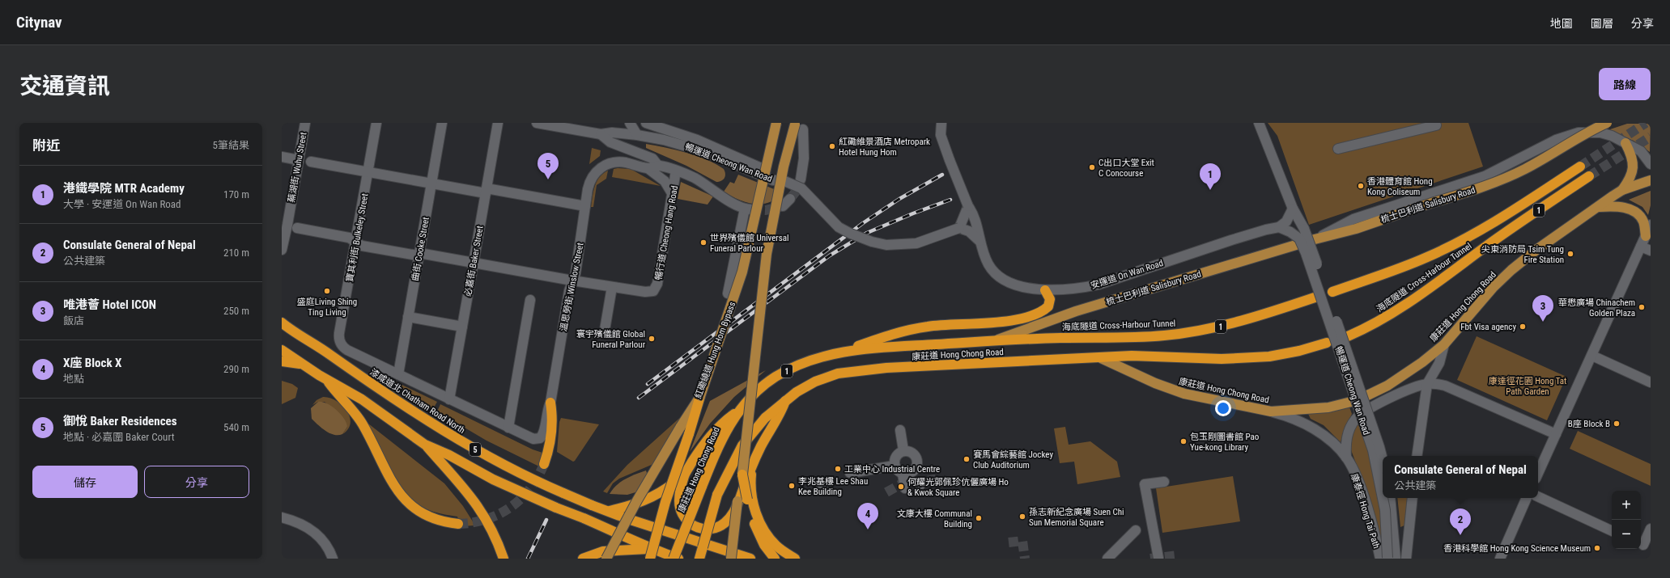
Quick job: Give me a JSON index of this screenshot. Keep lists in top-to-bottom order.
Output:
{
  "streets": {
    "highway": [
      "1",
      "海底隧道 Cross-Harbour Tunnel",
      "康莊道 Hong Chong Road",
      "漆咸道北 Chatham Road North",
      "5"
    ],
    "main road": ["梳士巴利道 Salisbury Road", "紅磡繞道 Hung Hom Bypass"],
    "street": [
      "暢運道 Cheong Wan Road",
      "蕪湖街 Wuhu Street",
      "暢行道 Cheong Hang Road",
      "寶其利街 Bulkeley Street",
      "曲街 Cooke Street",
      "必嘉街 Baker Street",
      "安運道 On Wan Road",
      "溫思勞街 Winslow Street",
      "康泰徑 Hong Tai Path"
    ]
  },
  "crossings": [
    ["暢運道 Cheong Wan Road", "安運道 On Wan Road"],
    ["暢運道 Cheong Wan Road", "康泰徑 Hong Tai Path"],
    ["梳士巴利道 Salisbury Road", "海底隧道 Cross-Harbour Tunnel"],
    ["梳士巴利道 Salisbury Road", "康莊道 Hong Chong Road"],
    ["暢行道 Cheong Hang Road", "寶其利街 Bulkeley Street"],
    ["暢行道 Cheong Hang Road", "曲街 Cooke Street"],
    ["暢行道 Cheong Hang Road", "必嘉街 Baker Street"],
    ["暢行道 Cheong Hang Road", "溫思勞街 Winslow Street"],
    ["寶其利街 Bulkeley Street", "漆咸道北 Chatham Road North"],
    ["曲街 Cooke Street", "漆咸道北 Chatham Road North"],
    ["必嘉街 Baker Street", "漆咸道北 Chatham Road North"],
    ["海底隧道 Cross-Harbour Tunnel", "康莊道 Hong Chong Road"],
    ["溫思勞街 Winslow Street", "漆咸道北 Chatham Road North"],
    ["康莊道 Hong Chong Road", "康泰徑 Hong Tai Path"]
  ],
  "parks": ["康達徑花園 Hong Tat Path Garden"],
  "places": [
    "紅磡維景酒店 Metropark Hotel Hung Hom",
    "C出口大堂 Exit C Concourse",
    "香港體育館 Hong Kong Coliseum",
    "世界殯儀館 Universal Funeral Parlour",
    "尖東消防局 Tsim Tung Fire Station",
    "盛庭Living Shing Ting Living",
    "華懋廣場 Chinachem Golden Plaza",
    "Fbt Visa agency",
    "寰宇殯儀館 Global Funeral Parlour",
    "B座 Block B",
    "包玉剛圖書館 Pao Yue-kong Library",
    "賽馬會綜藝館 Jockey Club Auditorium",
    "工業中心 Industrial Centre",
    "李兆基樓 Lee Shau Kee Building",
    "何耀光郭佩珍伉儷廣場 Ho & Kwok Square",
    "孫志新紀念廣場 Suen Chi Sun Memorial Square",
    "文康大樓 Communal Building",
    "香港科學館 Hong Kong Science Museum"
  ],
  "page": {
    "header": "Citynav",
    "nav": ["地圖", "圖層", "分享"],
    "title": "交通資訊",
    "buttons": [
      "路線",
      ["儲存", "分享"]
    ],
    "heading": ["附近", "5筆結果"],
    "pins": [
      "5",
      "1",
      "3",
      "4",
      "2"
    ],
    "list": [
      {
        "mark": "1",
        "name": "港鐵學院 MTR Academy",
        "note": "大學 · 安運道 On Wan Road",
        "value": "170 m"
      },
      {
        "mark": "2",
        "name": "Consulate General of Nepal",
        "note": "公共建築",
        "value": "210 m"
      },
      {
        "mark": "3",
        "name": "唯港薈 Hotel ICON",
        "note": "飯店",
        "value": "250 m"
      },
      {
        "mark": "4",
        "name": "X座 Block X",
        "note": "地點",
        "value": "290 m"
      },
      {
        "mark": "5",
        "name": "御悅 Baker Residences",
        "note": "地點 · 必嘉圍 Baker Court",
        "value": "540 m"
      }
    ],
    "popup": ["Consulate General of Nepal", "公共建築"],
    "map_buttons": ["+", "−"]
  }
}
